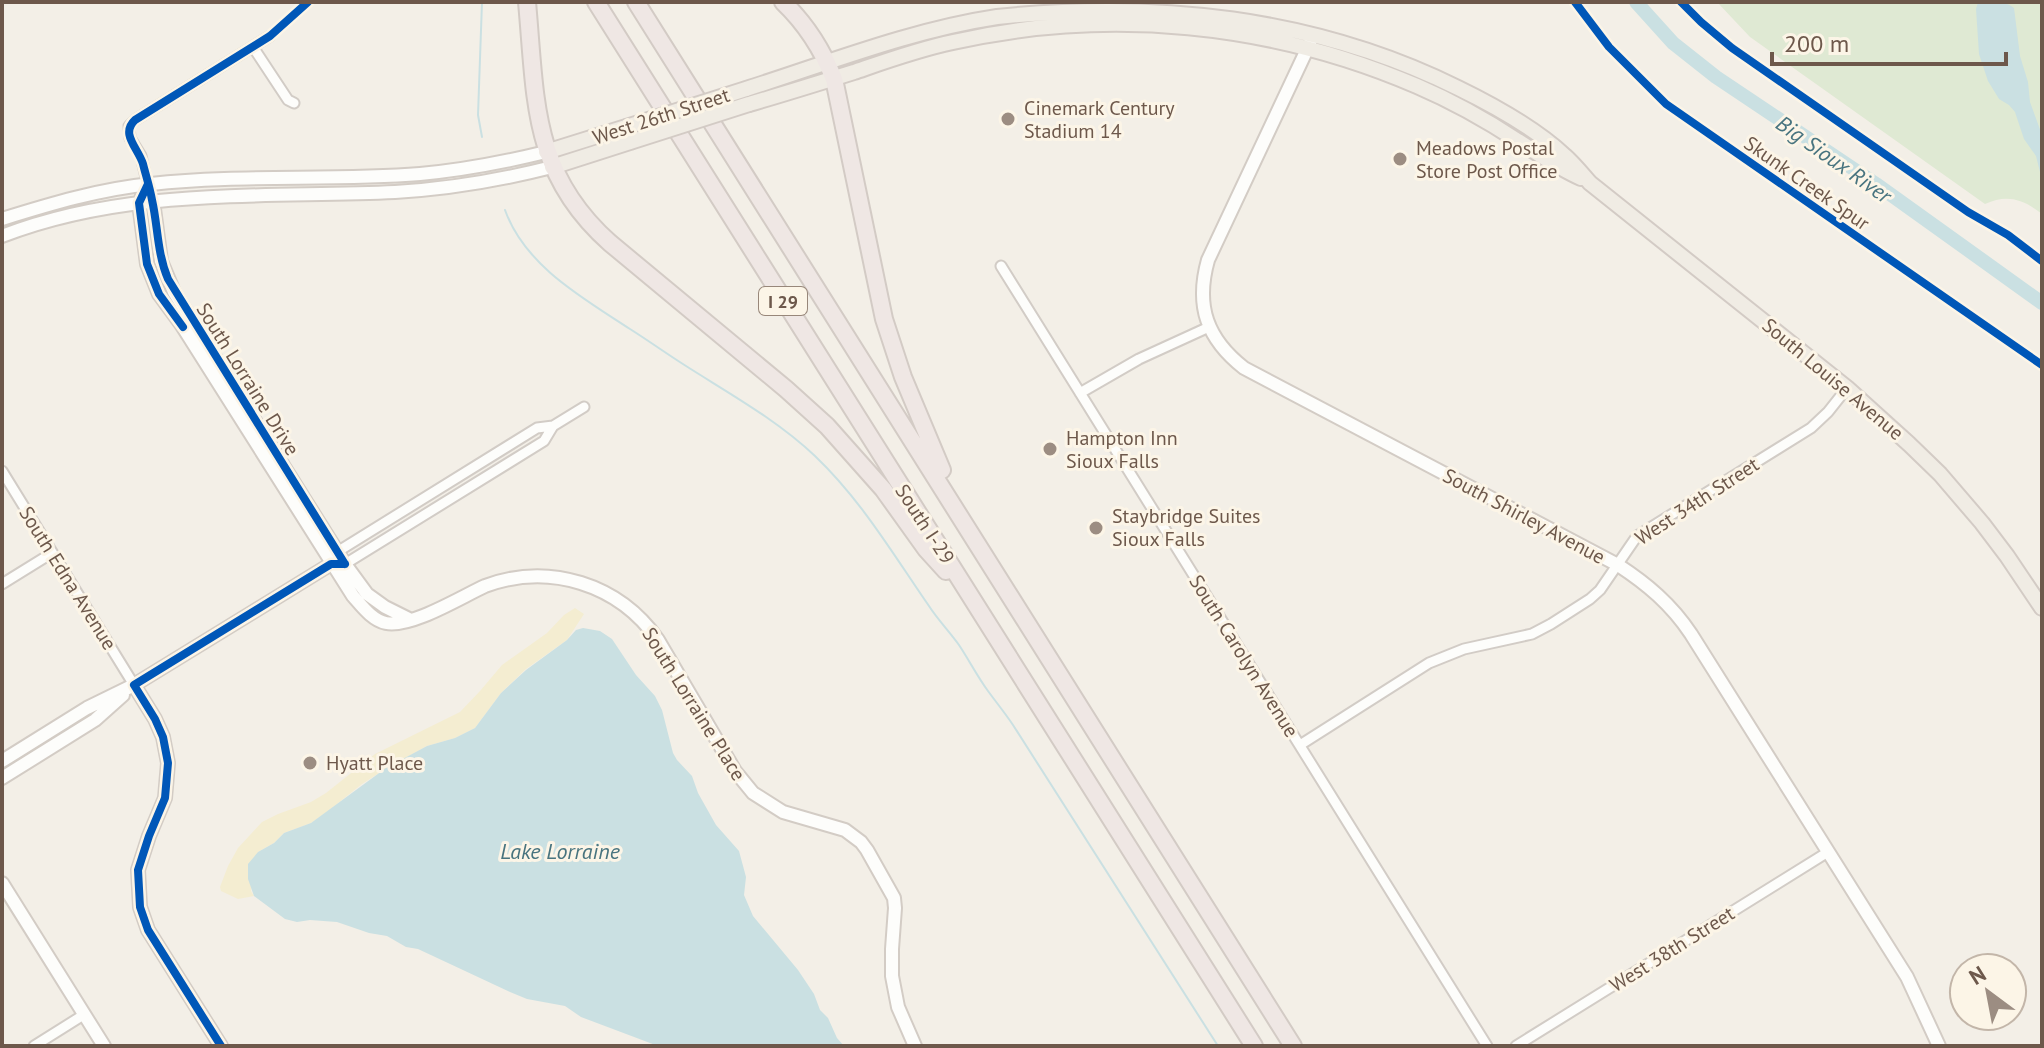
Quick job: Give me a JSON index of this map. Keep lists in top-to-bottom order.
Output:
{
  "streets": {
    "highway": ["I 29", "South I-29"],
    "main road": ["West 26th Street", "South Louise Avenue"],
    "street": [
      "South Lorraine Drive",
      "West 34th Street",
      "South Shirley Avenue",
      "South Edna Avenue",
      "South Carolyn Avenue",
      "South Lorraine Place",
      "West 38th Street"
    ],
    "cycle path": ["Skunk Creek Spur"]
  },
  "crossings": [
    ["West 26th Street", "South Lorraine Drive"],
    ["West 26th Street", "South Louise Avenue"],
    ["West 26th Street", "South Shirley Avenue"],
    ["South Louise Avenue", "West 34th Street"],
    ["South Louise Avenue", "South Shirley Avenue"],
    ["West 34th Street", "South Shirley Avenue"],
    ["West 34th Street", "South Carolyn Avenue"],
    ["South Shirley Avenue", "West 38th Street"]
  ],
  "water": ["Big Sioux River", "Lake Lorraine"],
  "places": [
    "Cinemark Century Stadium 14",
    "Meadows Postal Store Post Office",
    "Hampton Inn Sioux Falls",
    "Staybridge Suites Sioux Falls",
    "Hyatt Place"
  ],
  "scale_bar": "200 m",
  "north": "top left"
}
